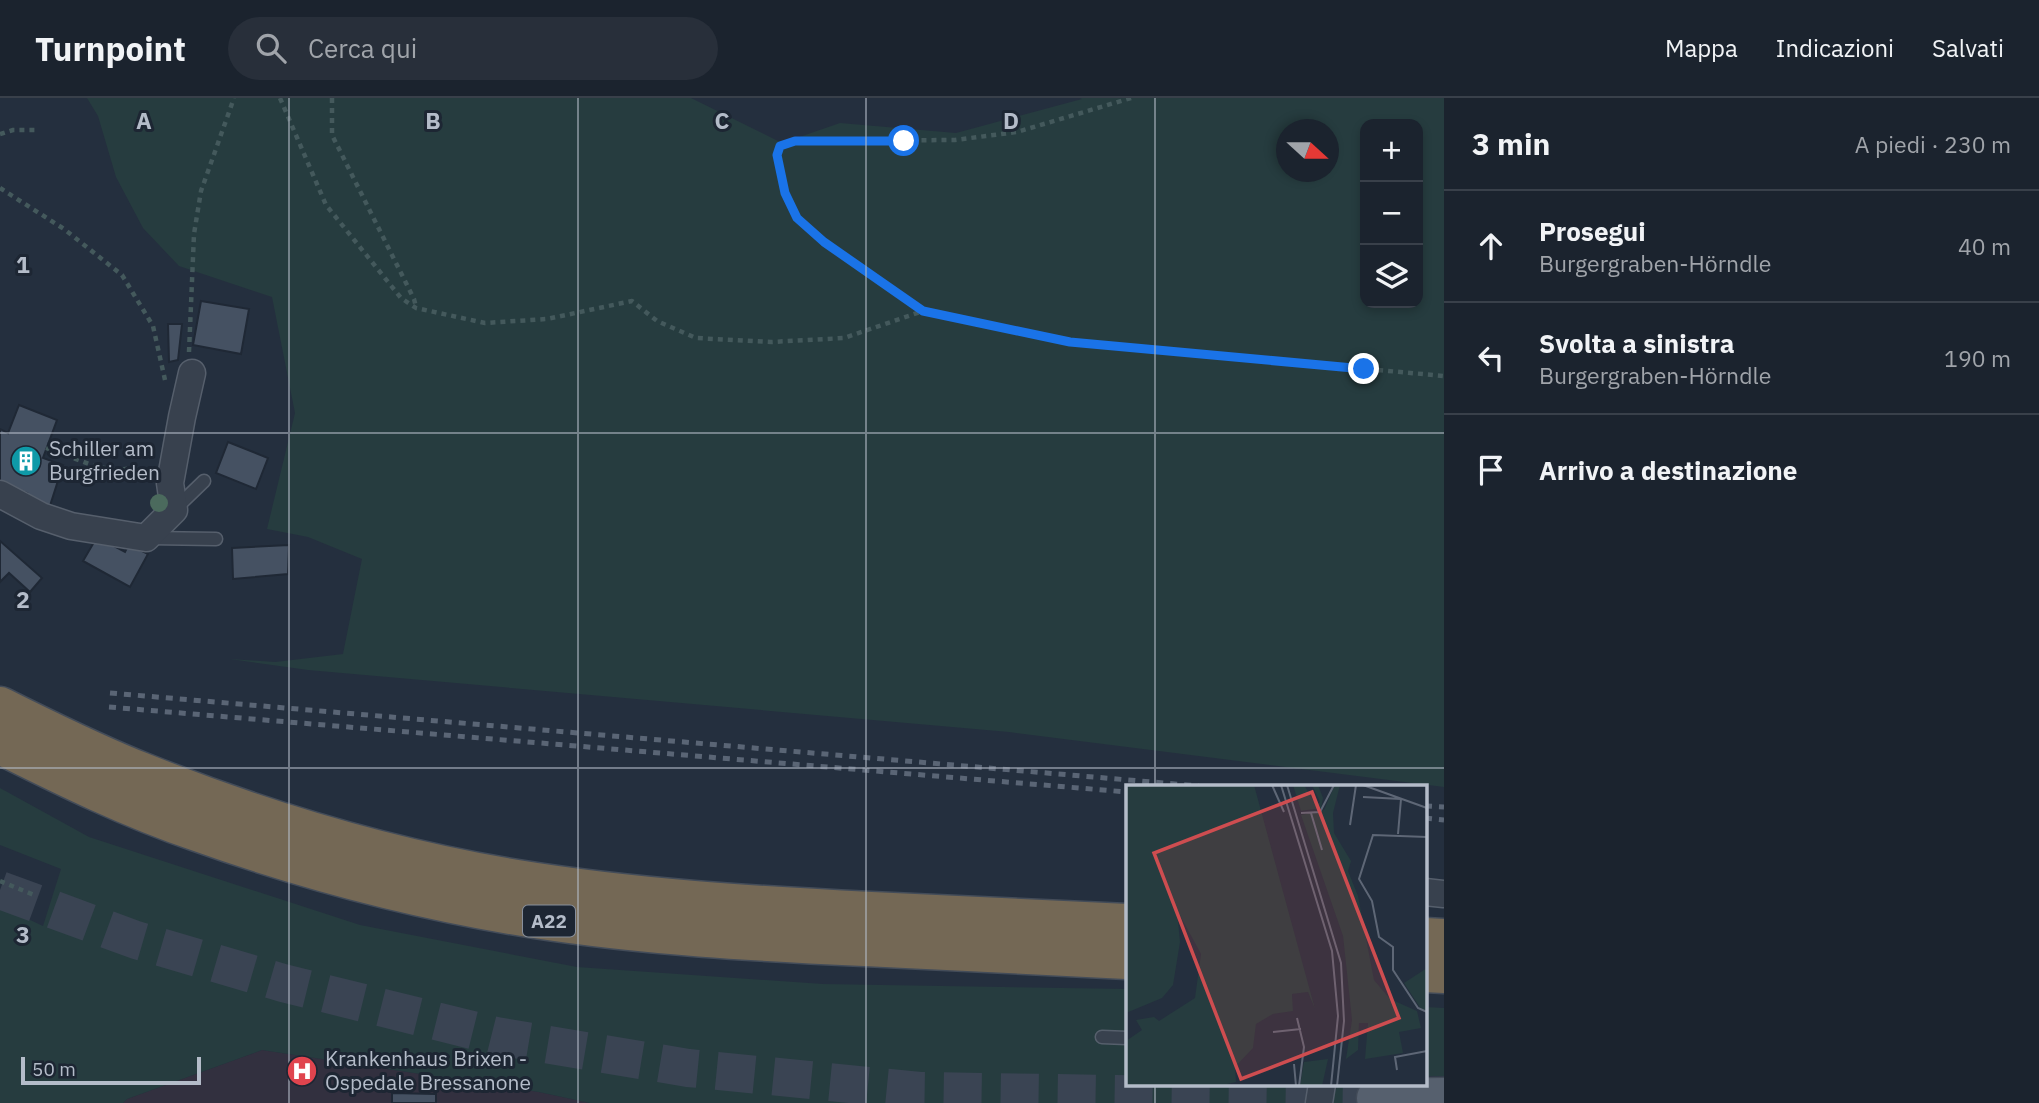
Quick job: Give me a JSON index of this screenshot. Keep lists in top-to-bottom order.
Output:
{
  "streets": {
    "highway": ["A22"]
  },
  "places": {
    "building": ["Schiller am Burgfrieden"],
    "hospital": ["Krankenhaus Brixen - Ospedale Bressanone"]
  },
  "scale_bar": "50 m",
  "north": "right",
  "page": {
    "header": "Turnpoint",
    "search": "Cerca qui",
    "nav": ["Mappa", "Indicazioni", "Salvati"],
    "heading": ["3 min", "A piedi · 230 m"],
    "map_buttons": ["+", "−"],
    "list": [
      ["Prosegui", "Burgergraben-Hörndle", "40 m"],
      ["Svolta a sinistra", "Burgergraben-Hörndle", "190 m"],
      "Arrivo a destinazione"
    ],
    "scale": "50 m"
  },
  "grid": {
    "columns": [
      "A",
      "B",
      "C",
      "D"
    ],
    "rows": ["1", "2", "3"]
  }
}
